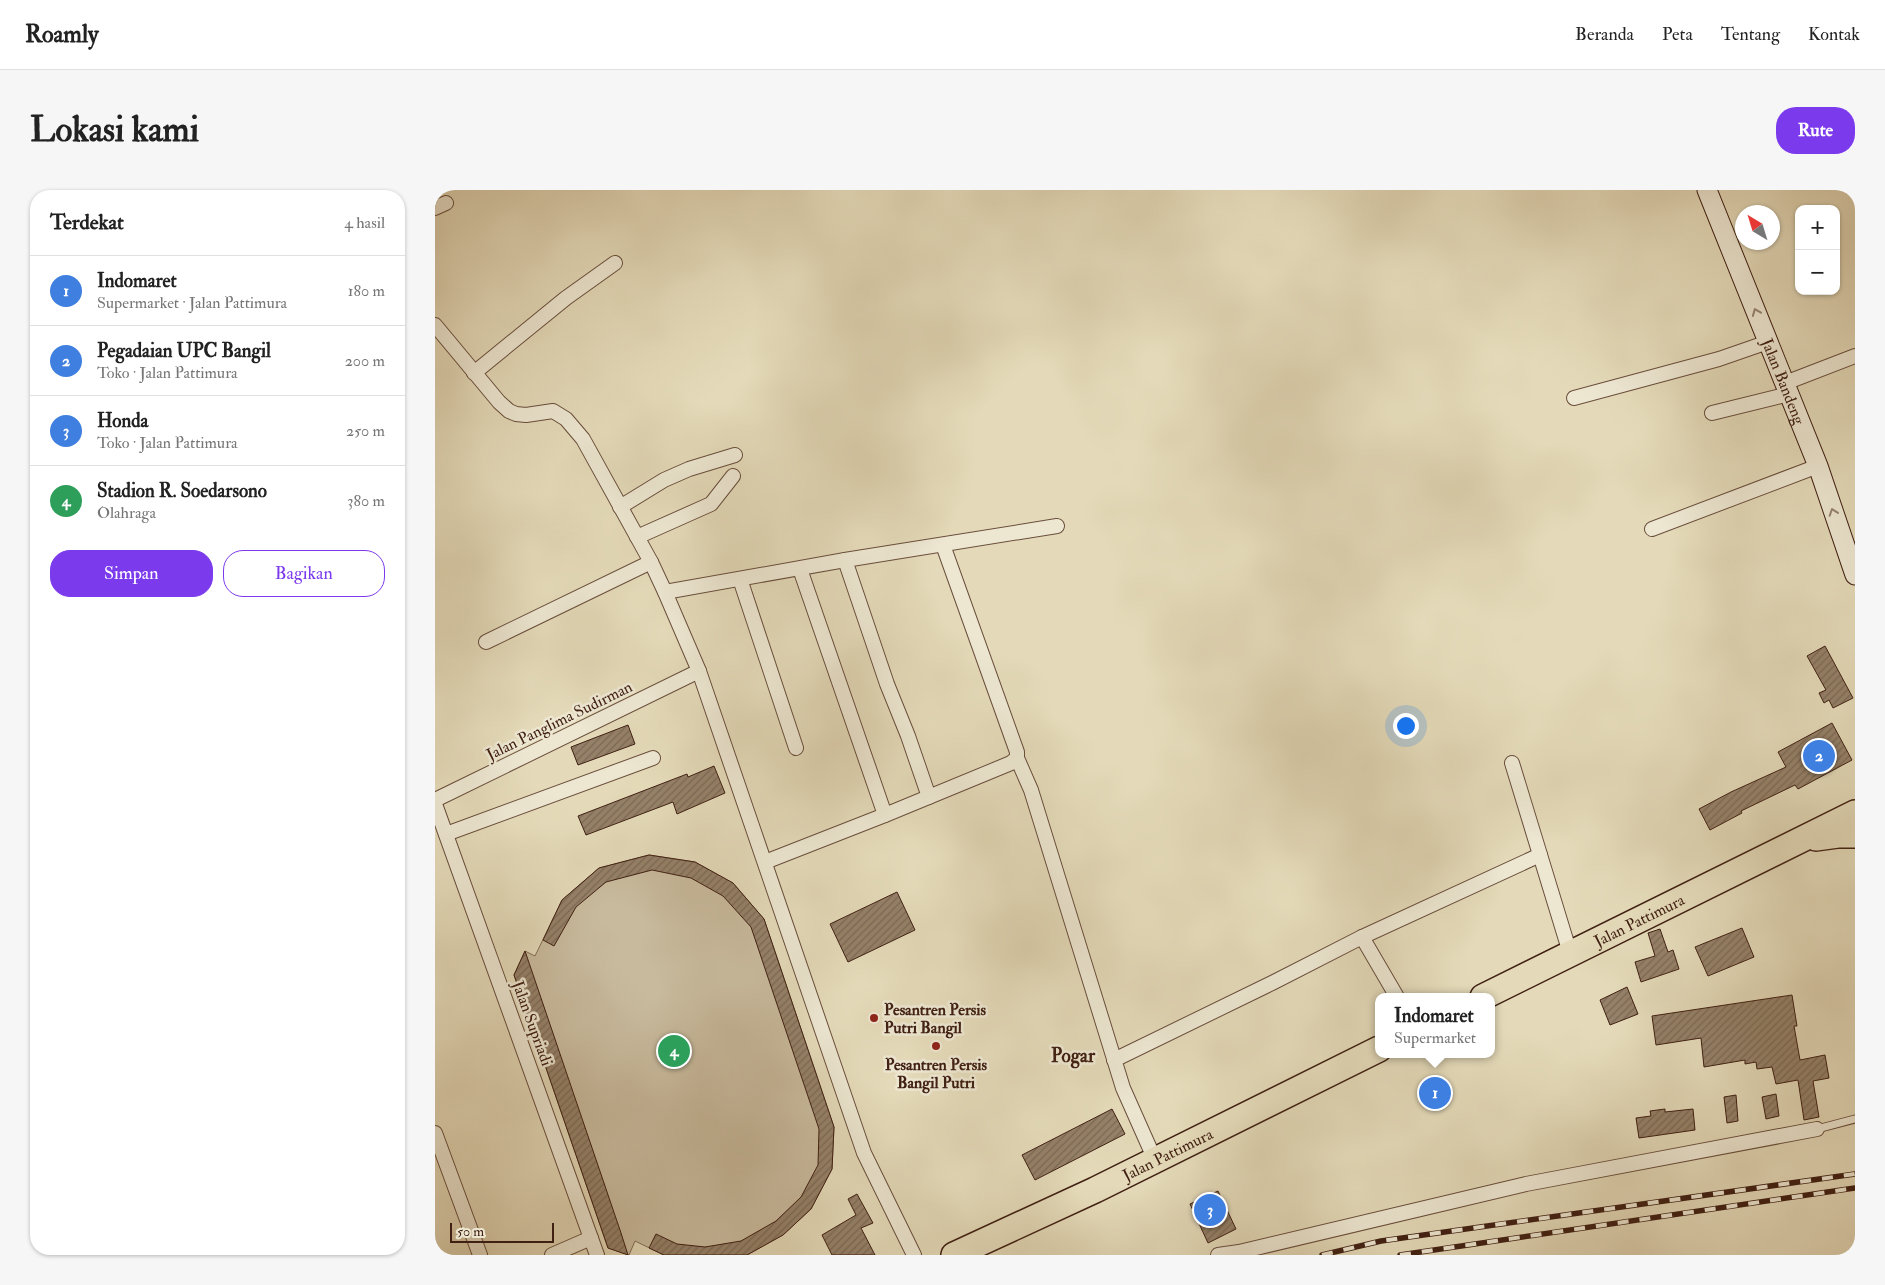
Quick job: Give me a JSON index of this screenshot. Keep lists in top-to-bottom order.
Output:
{
  "streets": {
    "highway": ["Jalan Pattimura"],
    "street": ["Jalan Bandeng", "Jalan Panglima Sudirman", "Jalan Supriadi"]
  },
  "crossings": [
    ["Jalan Panglima Sudirman", "Jalan Supriadi"]
  ],
  "one_way": ["Jalan Bandeng"],
  "districts": ["Pogar"],
  "places": ["Pesantren Persis Putri Bangil", "Pesantren Persis Bangil Putri"],
  "scale_bar": "50 m",
  "north": "top left",
  "page": {
    "header": "Roamly",
    "nav": [
      "Beranda",
      "Peta",
      "Tentang",
      "Kontak"
    ],
    "buttons": [
      "Rute",
      ["Simpan", "Bagikan"]
    ],
    "title": "Lokasi kami",
    "heading": ["Terdekat", "4 hasil"],
    "map_buttons": ["+", "−"],
    "list": [
      {
        "mark": "1",
        "name": "Indomaret",
        "note": "Supermarket · Jalan Pattimura",
        "value": "180 m"
      },
      {
        "mark": "2",
        "name": "Pegadaian UPC Bangil",
        "note": "Toko · Jalan Pattimura",
        "value": "200 m"
      },
      {
        "mark": "3",
        "name": "Honda",
        "note": "Toko · Jalan Pattimura",
        "value": "250 m"
      },
      {
        "mark": "4",
        "name": "Stadion R. Soedarsono",
        "note": "Olahraga",
        "value": "380 m"
      }
    ],
    "pins": [
      "2",
      "4",
      "1",
      "3"
    ],
    "popup": ["Indomaret", "Supermarket"],
    "scale": "50 m"
  }
}
